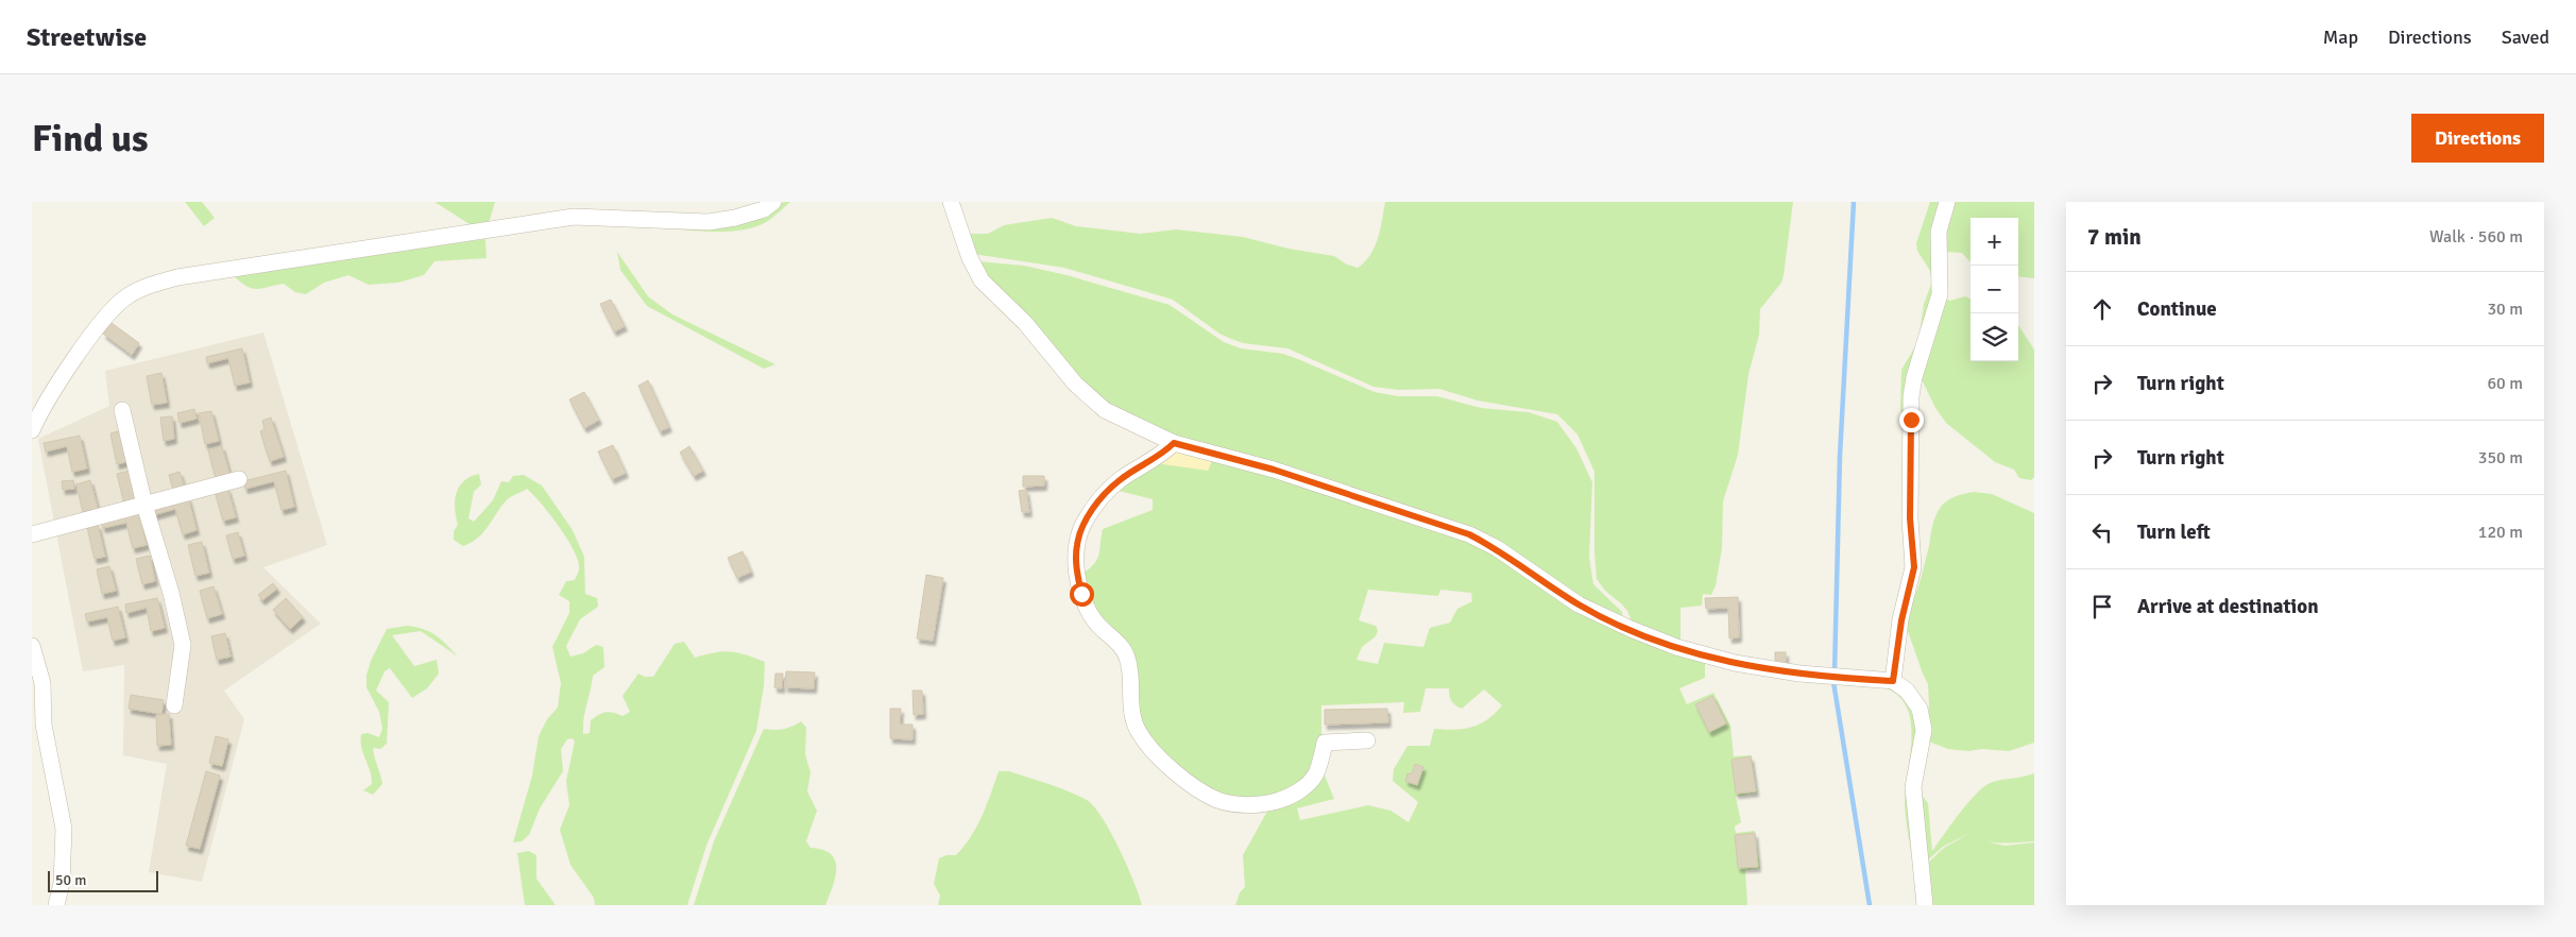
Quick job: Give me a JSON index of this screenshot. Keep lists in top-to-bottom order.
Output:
{
  "scale_bar": "50 m",
  "page": {
    "header": "Streetwise",
    "nav": ["Map", "Directions", "Saved"],
    "buttons": "Directions",
    "title": "Find us",
    "heading": ["7 min", "Walk · 560 m"],
    "map_buttons": ["+", "−"],
    "list": [
      ["Continue", "30 m"],
      ["Turn right", "60 m"],
      ["Turn right", "350 m"],
      ["Turn left", "120 m"],
      "Arrive at destination"
    ],
    "scale": "50 m"
  }
}
